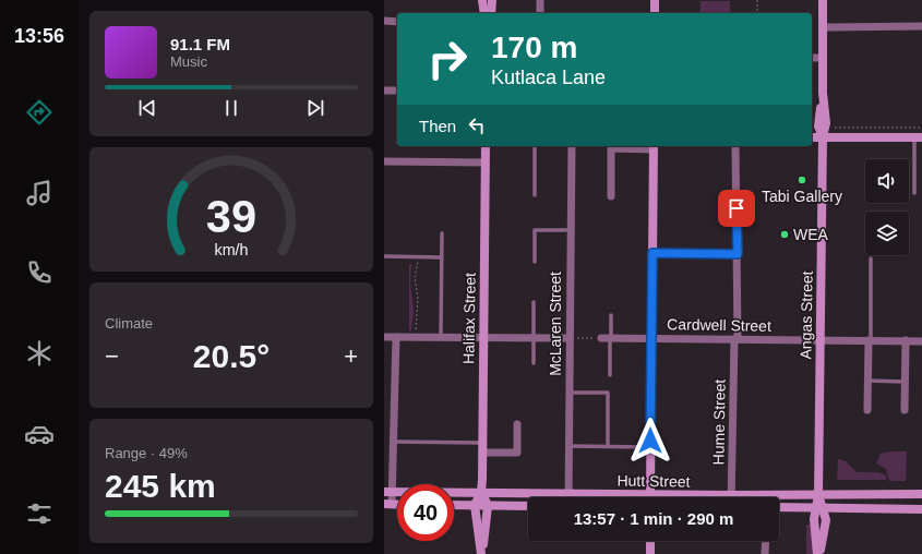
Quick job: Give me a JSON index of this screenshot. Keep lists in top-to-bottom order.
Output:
{
  "streets": {
    "street": [
      "Angas Street",
      "Halifax Street",
      "McLaren Street",
      "Cardwell Street",
      "Hume Street",
      "Hutt Street"
    ]
  },
  "crossings": [
    ["Angas Street", "Cardwell Street"],
    ["Angas Street", "Hutt Street"],
    ["Halifax Street", "Hutt Street"],
    ["McLaren Street", "Hutt Street"],
    ["Cardwell Street", "Hume Street"]
  ],
  "places": ["Tabi Gallery", "WEA"],
  "page": {
    "tabs": "13:56",
    "turn": ["170 m", "Kutlaca Lane"],
    "song": ["91.1 FM", "Music"],
    "then": "Then",
    "tile": [
      "Climate",
      ["Range · 49%", "245 km"]
    ],
    "heat": ["−", "20.5°", "+"],
    "limit": "40",
    "trip": "13:57 · 1 min · 290 m",
    "gauge": ["39", "km/h"]
  }
}
